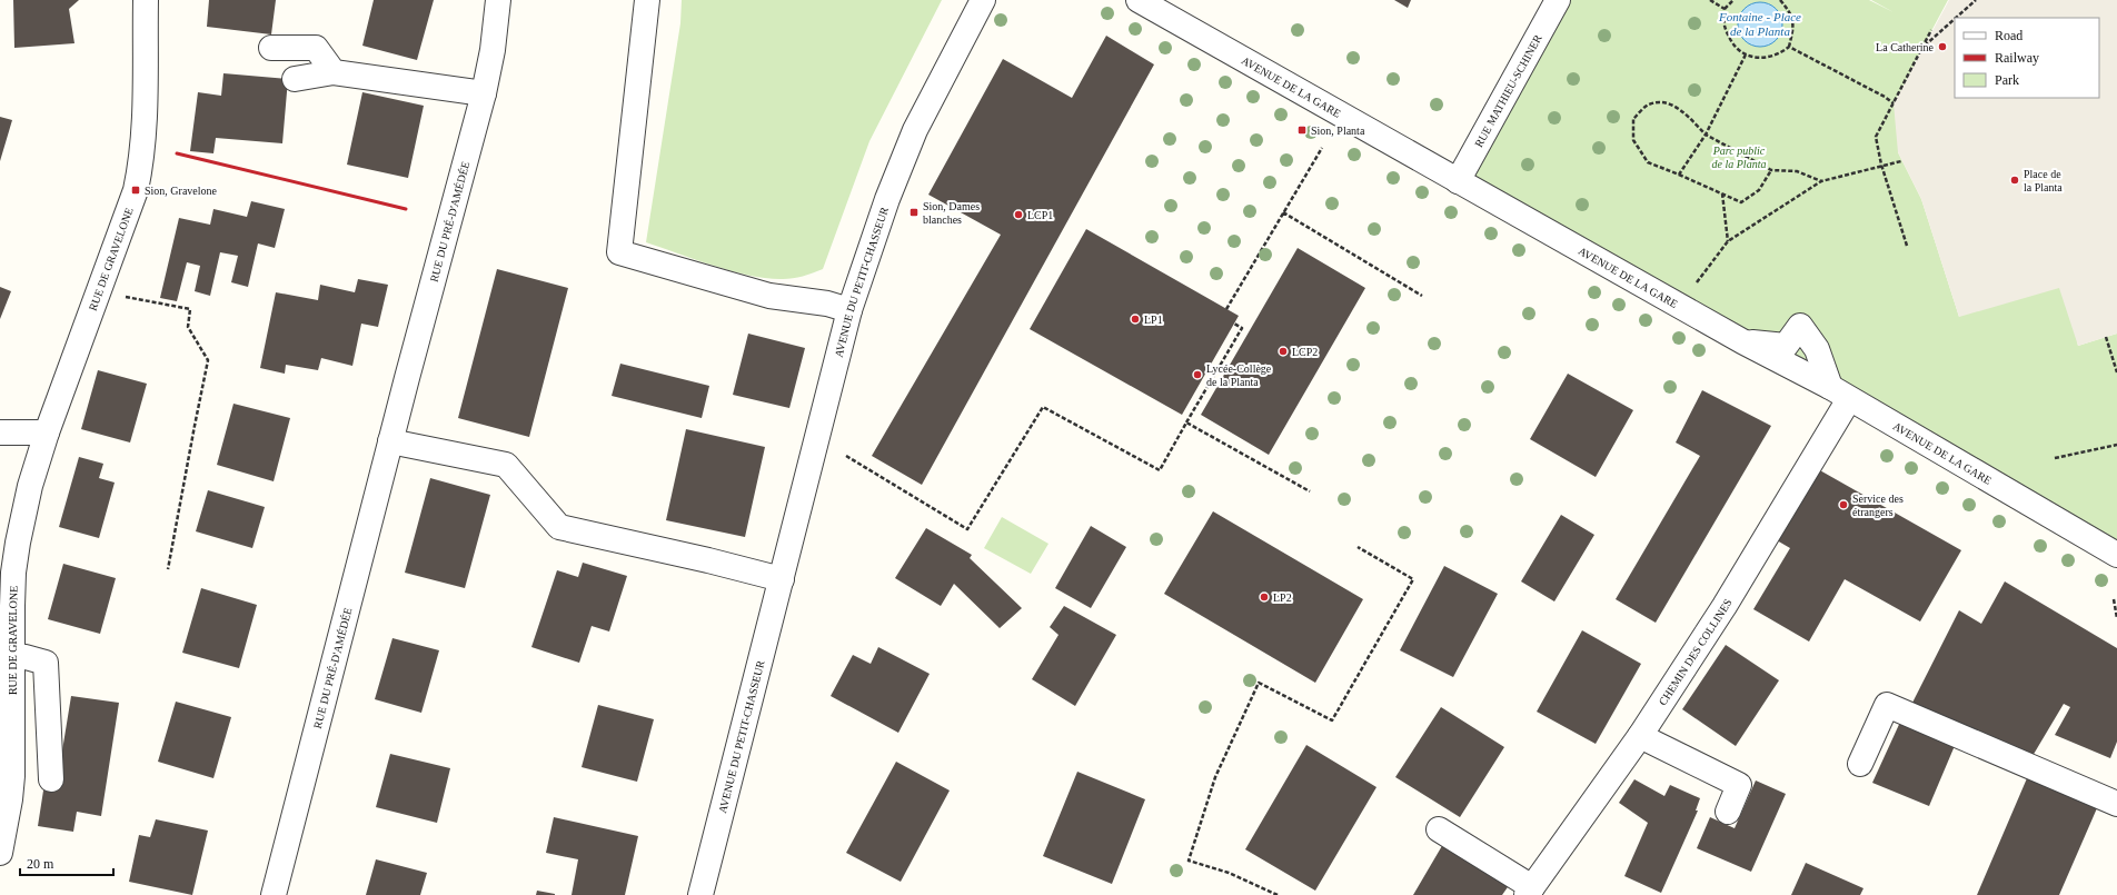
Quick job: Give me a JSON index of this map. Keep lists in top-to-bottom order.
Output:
{
  "streets": {
    "street": [
      "AVENUE DE LA GARE",
      "RUE MATHIEU-SCHINER",
      "RUE DU PRÉ-D'AMÉDÉE",
      "RUE DE GRAVELONE",
      "AVENUE DU PETIT-CHASSEUR",
      "CHEMIN DES COLLINES"
    ]
  },
  "crossings": [
    ["AVENUE DE LA GARE", "RUE MATHIEU-SCHINER"],
    ["AVENUE DE LA GARE", "CHEMIN DES COLLINES"]
  ],
  "water": ["Fontaine - Place de la Planta"],
  "parks": ["Parc public de la Planta"],
  "places": {
    "other": [
      "La Catherine",
      "Place de la Planta",
      "LCP1",
      "LP1",
      "LCP2",
      "Lycée-Collège de la Planta",
      "Service des étrangers",
      "LP2"
    ],
    "transit": ["Sion, Planta", "Sion, Gravelone", "Sion, Dames blanches"]
  },
  "legend": ["Road", "Railway", "Park"],
  "scale_bar": "20 m"
}
